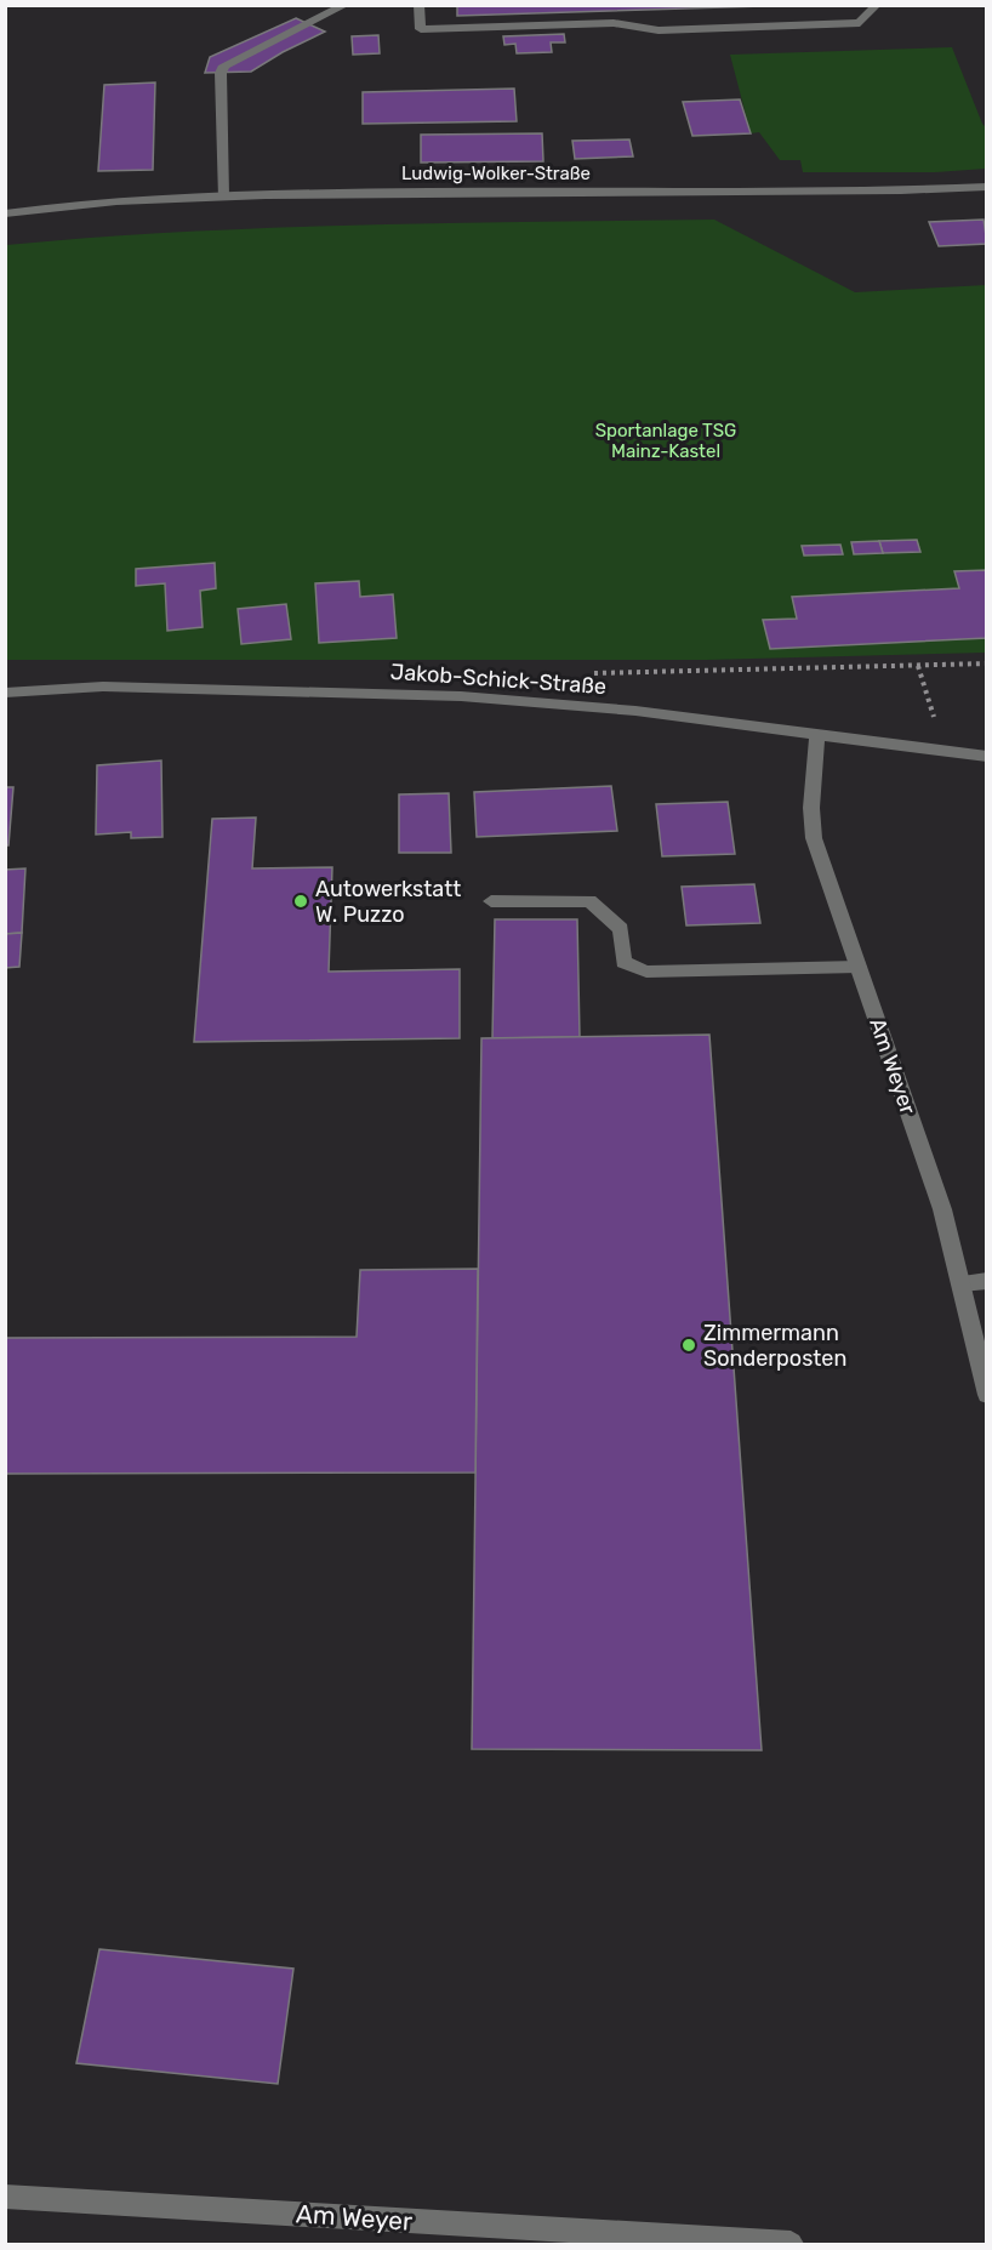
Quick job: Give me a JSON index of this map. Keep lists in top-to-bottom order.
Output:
{
  "streets": {
    "street": ["Ludwig-Wolker-Straße", "Jakob-Schick-Straße", "Am Weyer"]
  },
  "crossings": [
    ["Jakob-Schick-Straße", "Am Weyer"]
  ],
  "parks": ["Sportanlage TSG Mainz-Kastel"],
  "places": ["Autowerkstatt W. Puzzo", "Zimmermann Sonderposten"]
}
